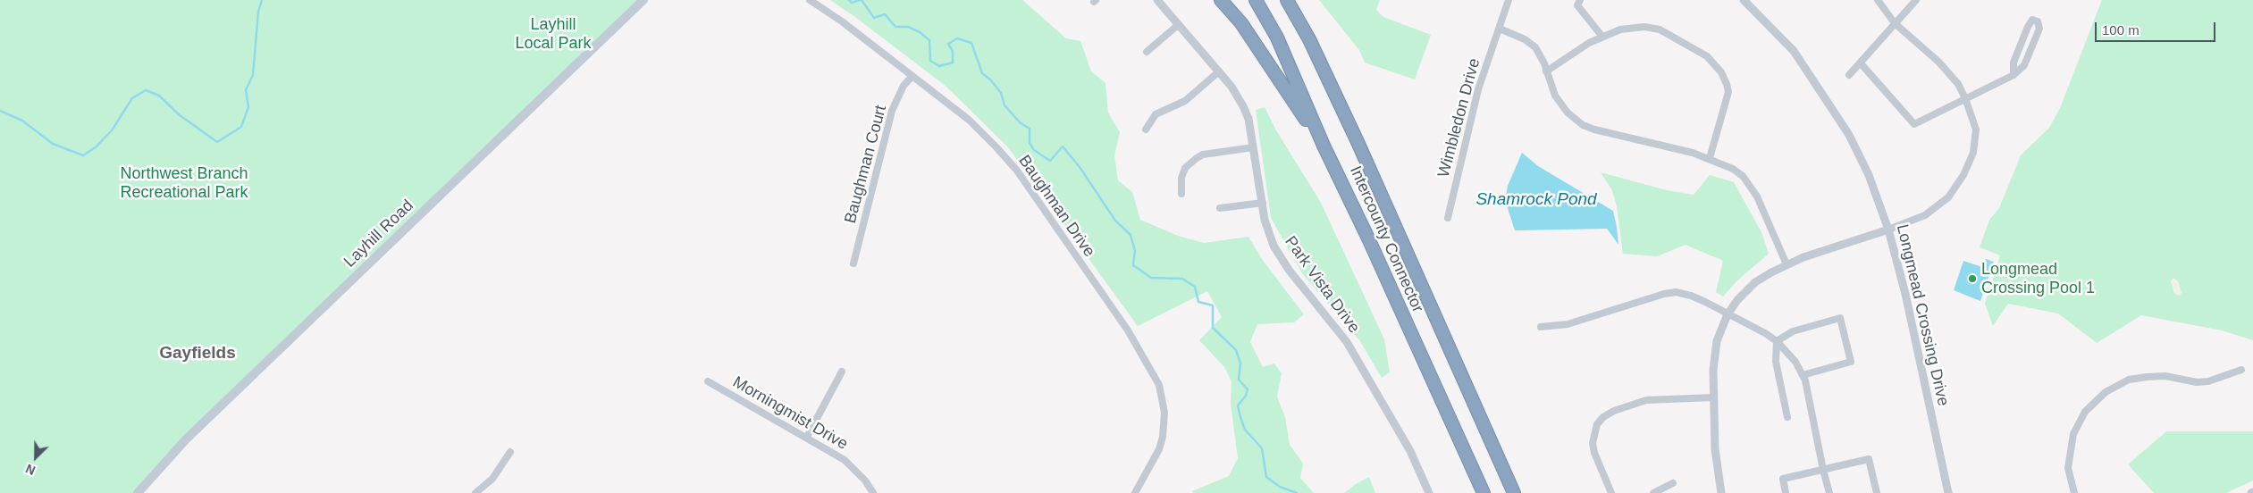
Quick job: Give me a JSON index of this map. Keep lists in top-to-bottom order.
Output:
{
  "streets": {
    "highway": ["Intercounty Connector"],
    "main road": ["Layhill Road"],
    "street": [
      "Wimbledon Drive",
      "Baughman Court",
      "Baughman Drive",
      "Park Vista Drive",
      "Longmead Crossing Drive",
      "Morningmist Drive"
    ]
  },
  "crossings": [
    ["Baughman Court", "Baughman Drive"]
  ],
  "districts": ["Gayfields"],
  "water": ["Shamrock Pond"],
  "parks": ["Layhill Local Park", "Northwest Branch Recreational Park"],
  "places": ["Longmead Crossing Pool 1"],
  "scale_bar": "100 m",
  "north": "bottom left"
}
